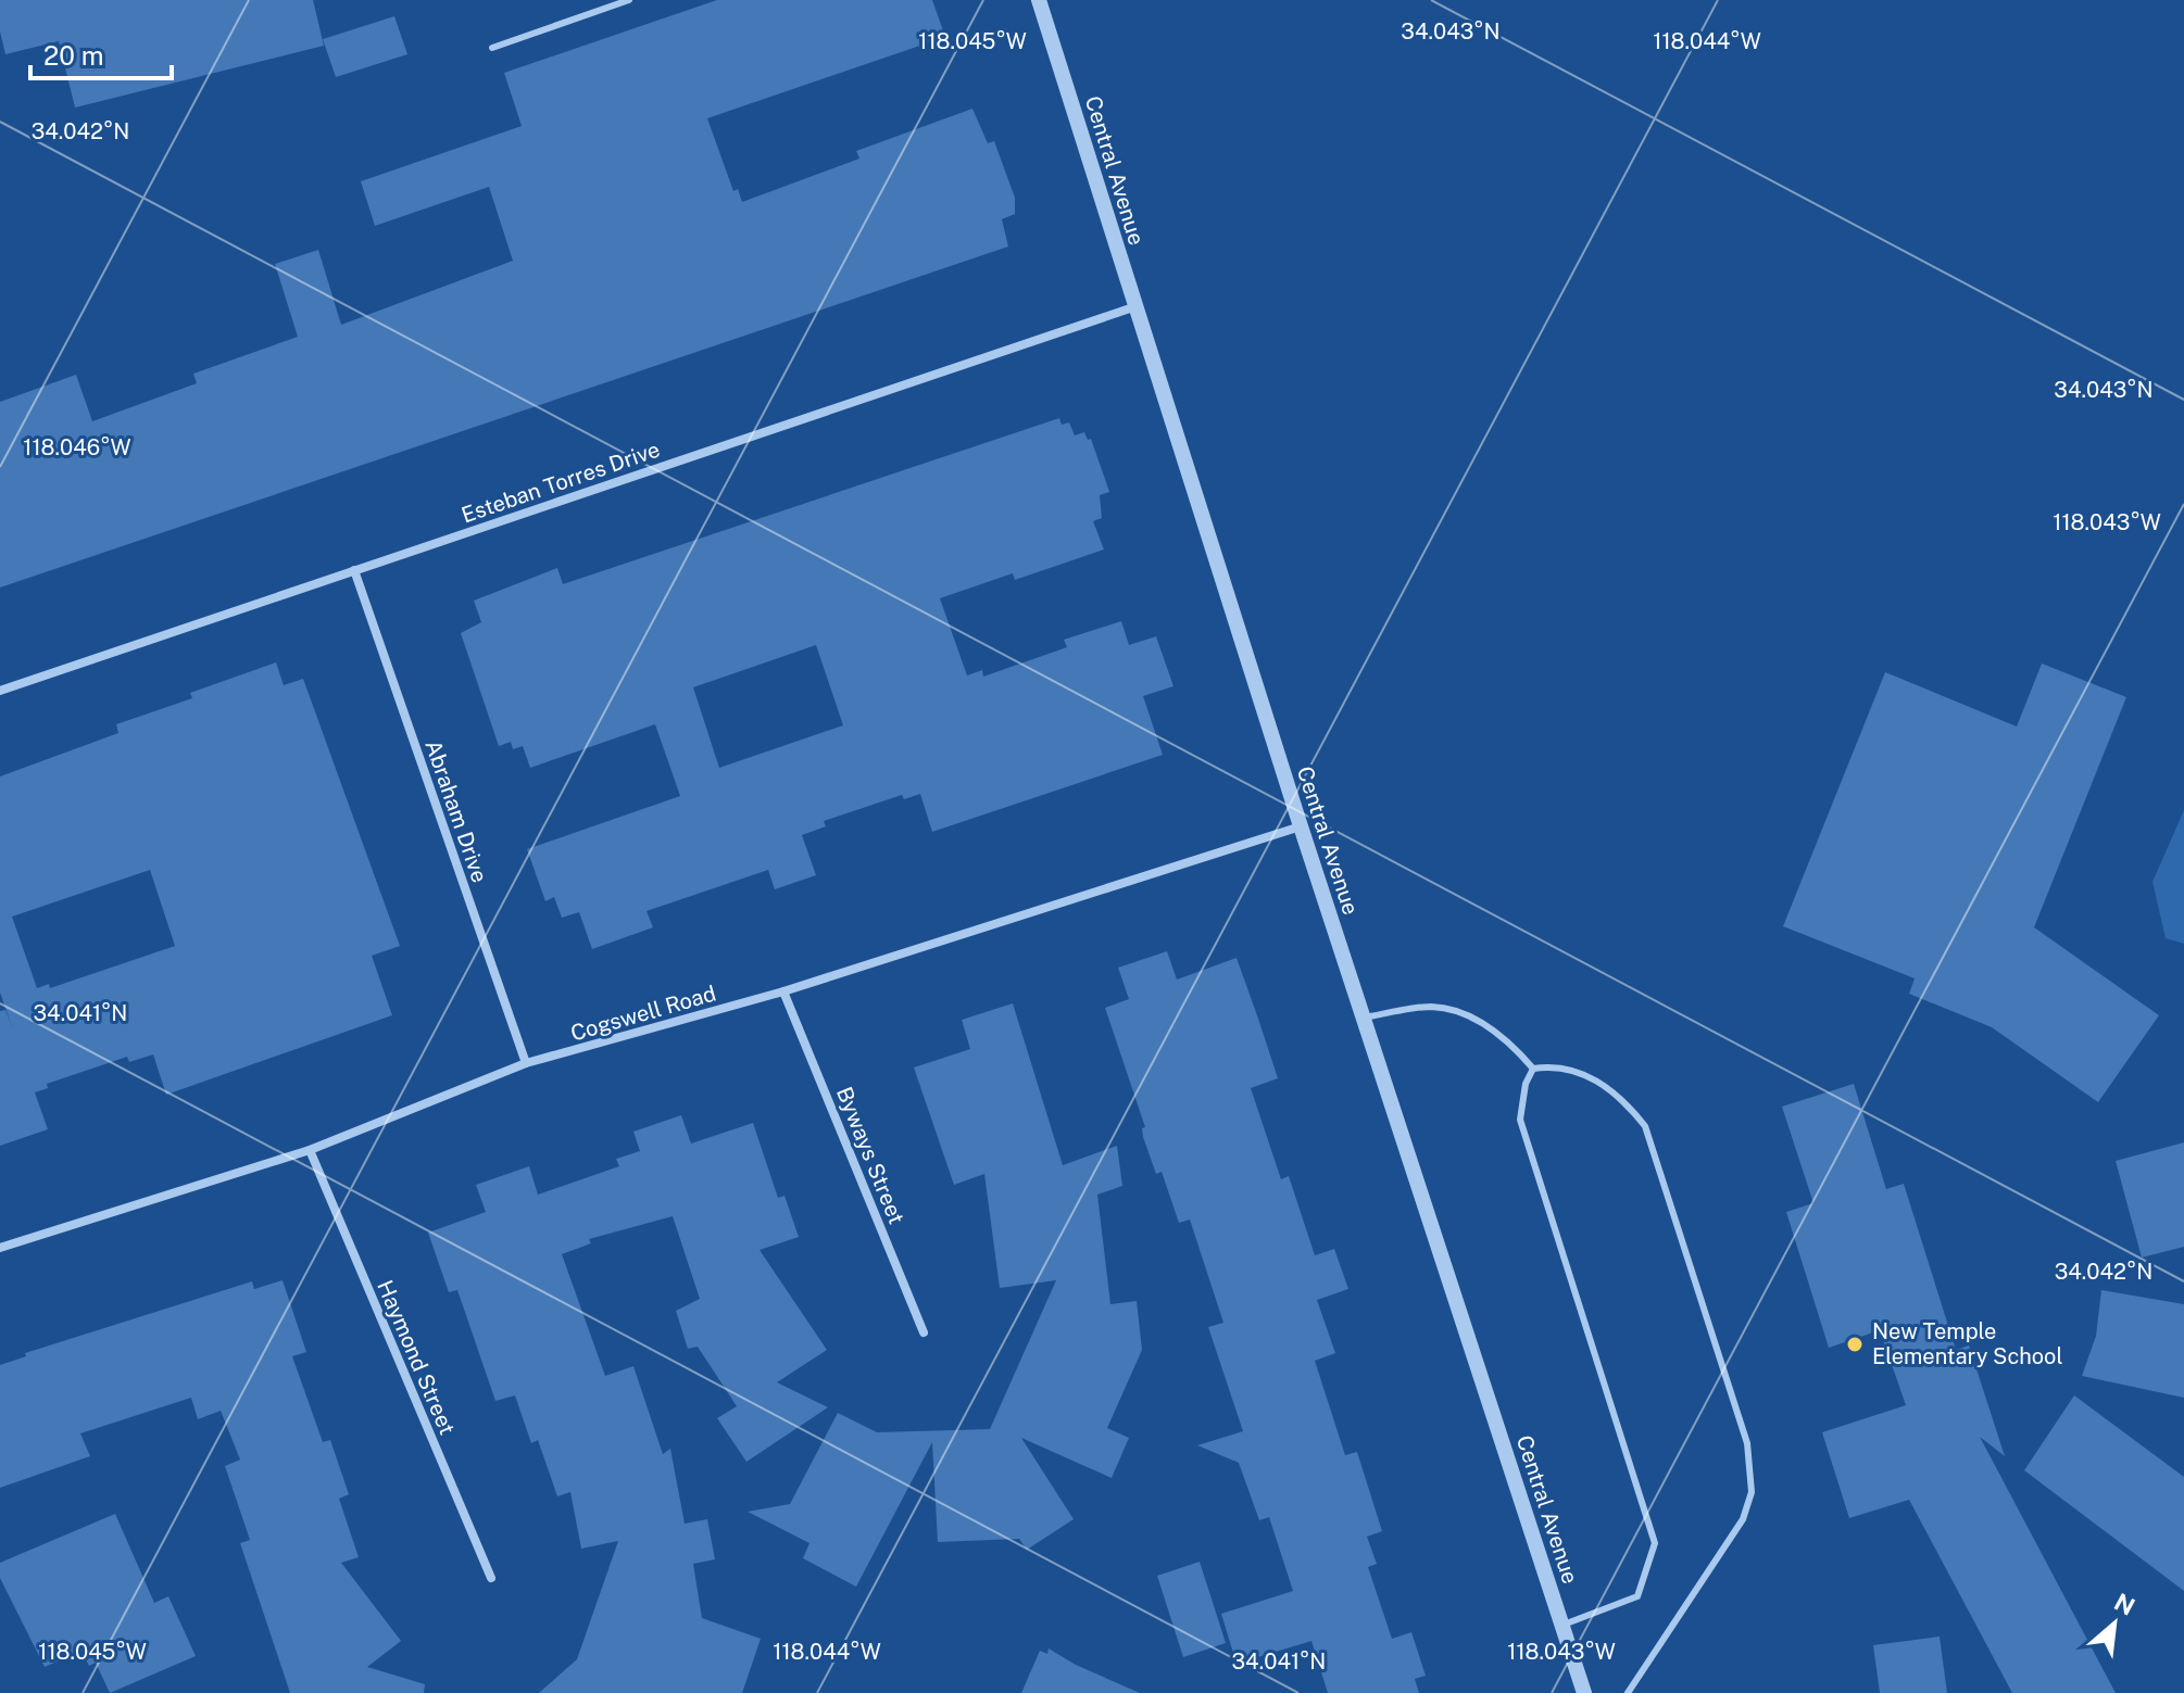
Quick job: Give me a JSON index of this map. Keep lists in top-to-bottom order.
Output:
{
  "streets": {
    "street": [
      "Central Avenue",
      "Esteban Torres Drive",
      "Abraham Drive",
      "Cogswell Road",
      "Byways Street",
      "Haymond Street"
    ]
  },
  "crossings": [
    ["Central Avenue", "Esteban Torres Drive"],
    ["Central Avenue", "Cogswell Road"],
    ["Esteban Torres Drive", "Abraham Drive"],
    ["Abraham Drive", "Cogswell Road"],
    ["Cogswell Road", "Byways Street"],
    ["Cogswell Road", "Haymond Street"]
  ],
  "places": ["New Temple Elementary School"],
  "scale_bar": "20 m",
  "north": "top right",
  "coordinates": [
    "34.043°N",
    "118.045°W",
    "118.044°W",
    "34.042°N",
    "118.046°W",
    "118.043°W",
    "34.041°N"
  ]
}
